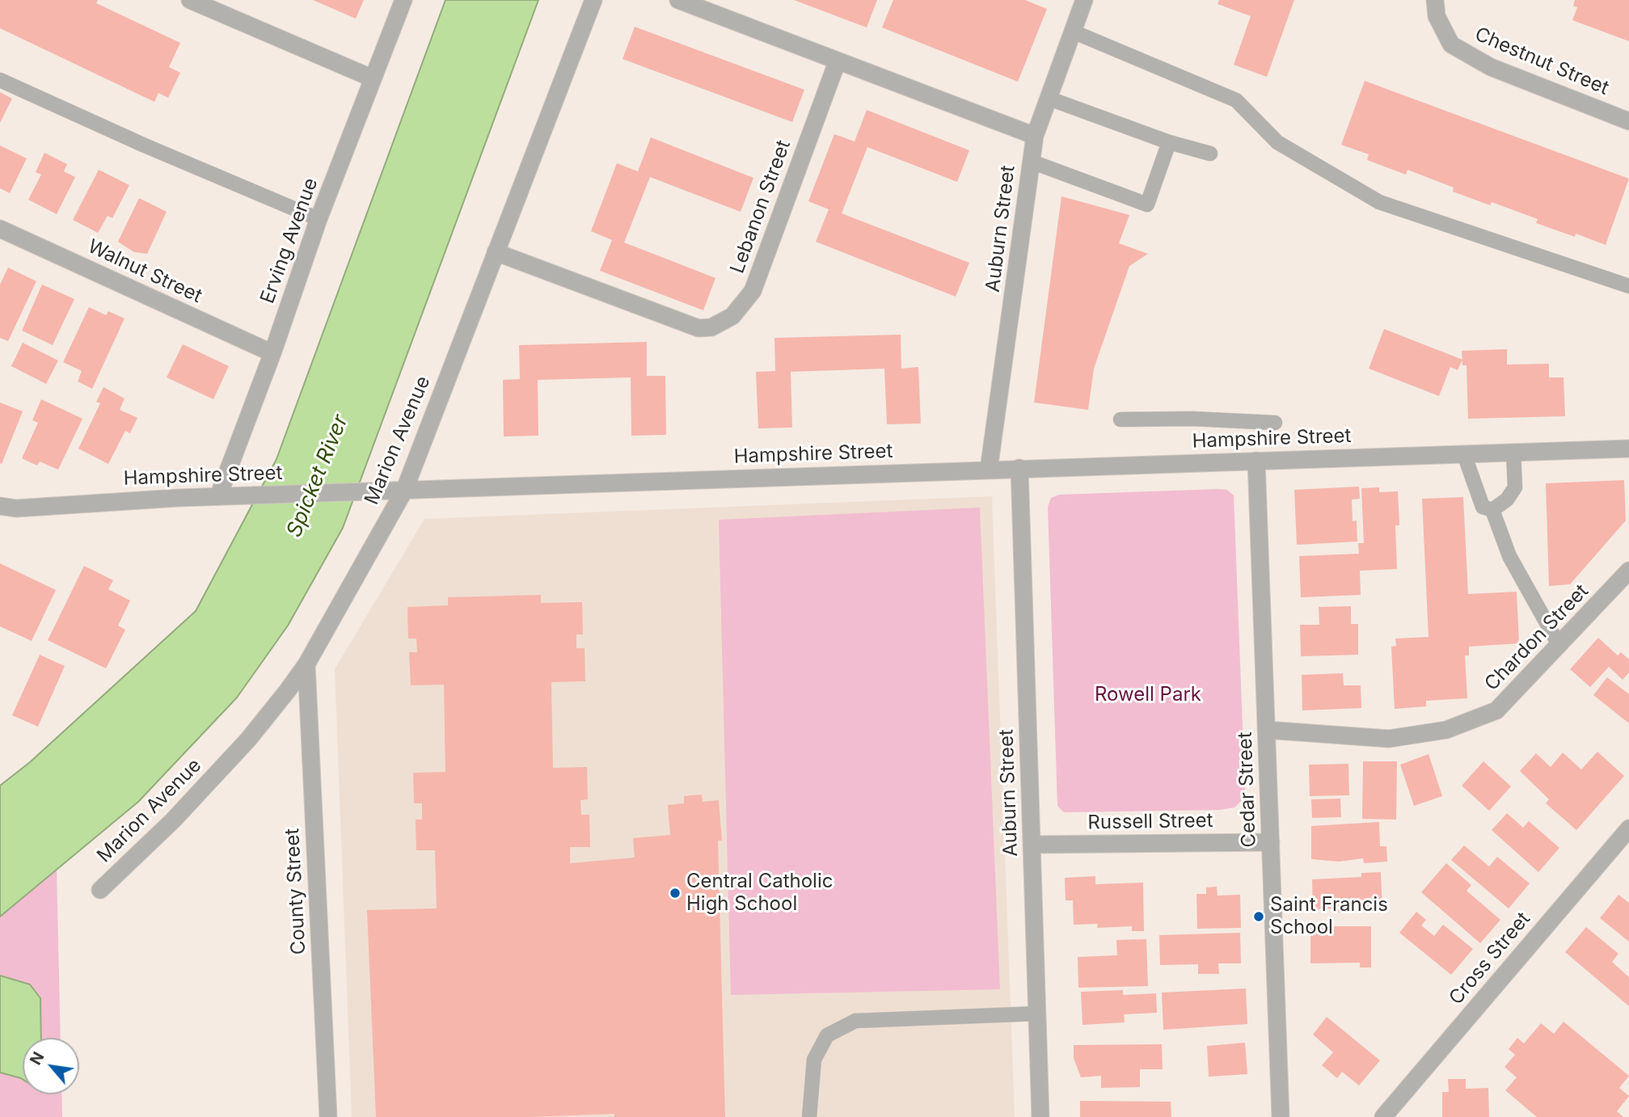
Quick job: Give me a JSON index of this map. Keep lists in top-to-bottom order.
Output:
{
  "streets": {
    "street": [
      "Chestnut Street",
      "Lebanon Street",
      "Auburn Street",
      "Erving Avenue",
      "Walnut Street",
      "Hampshire Street",
      "Marion Avenue",
      "Chardon Street",
      "Cedar Street",
      "Russell Street",
      "County Street",
      "Cross Street"
    ]
  },
  "crossings": [
    ["Lebanon Street", "Marion Avenue"],
    ["Auburn Street", "Hampshire Street"],
    ["Auburn Street", "Russell Street"],
    ["Erving Avenue", "Walnut Street"],
    ["Erving Avenue", "Hampshire Street"],
    ["Hampshire Street", "Marion Avenue"],
    ["Hampshire Street", "Cedar Street"],
    ["Marion Avenue", "County Street"],
    ["Chardon Street", "Cedar Street"],
    ["Cedar Street", "Russell Street"]
  ],
  "water": ["Spicket River"],
  "parks": ["Rowell Park"],
  "places": ["Central Catholic High School", "Saint Francis School"],
  "north": "top left"
}
